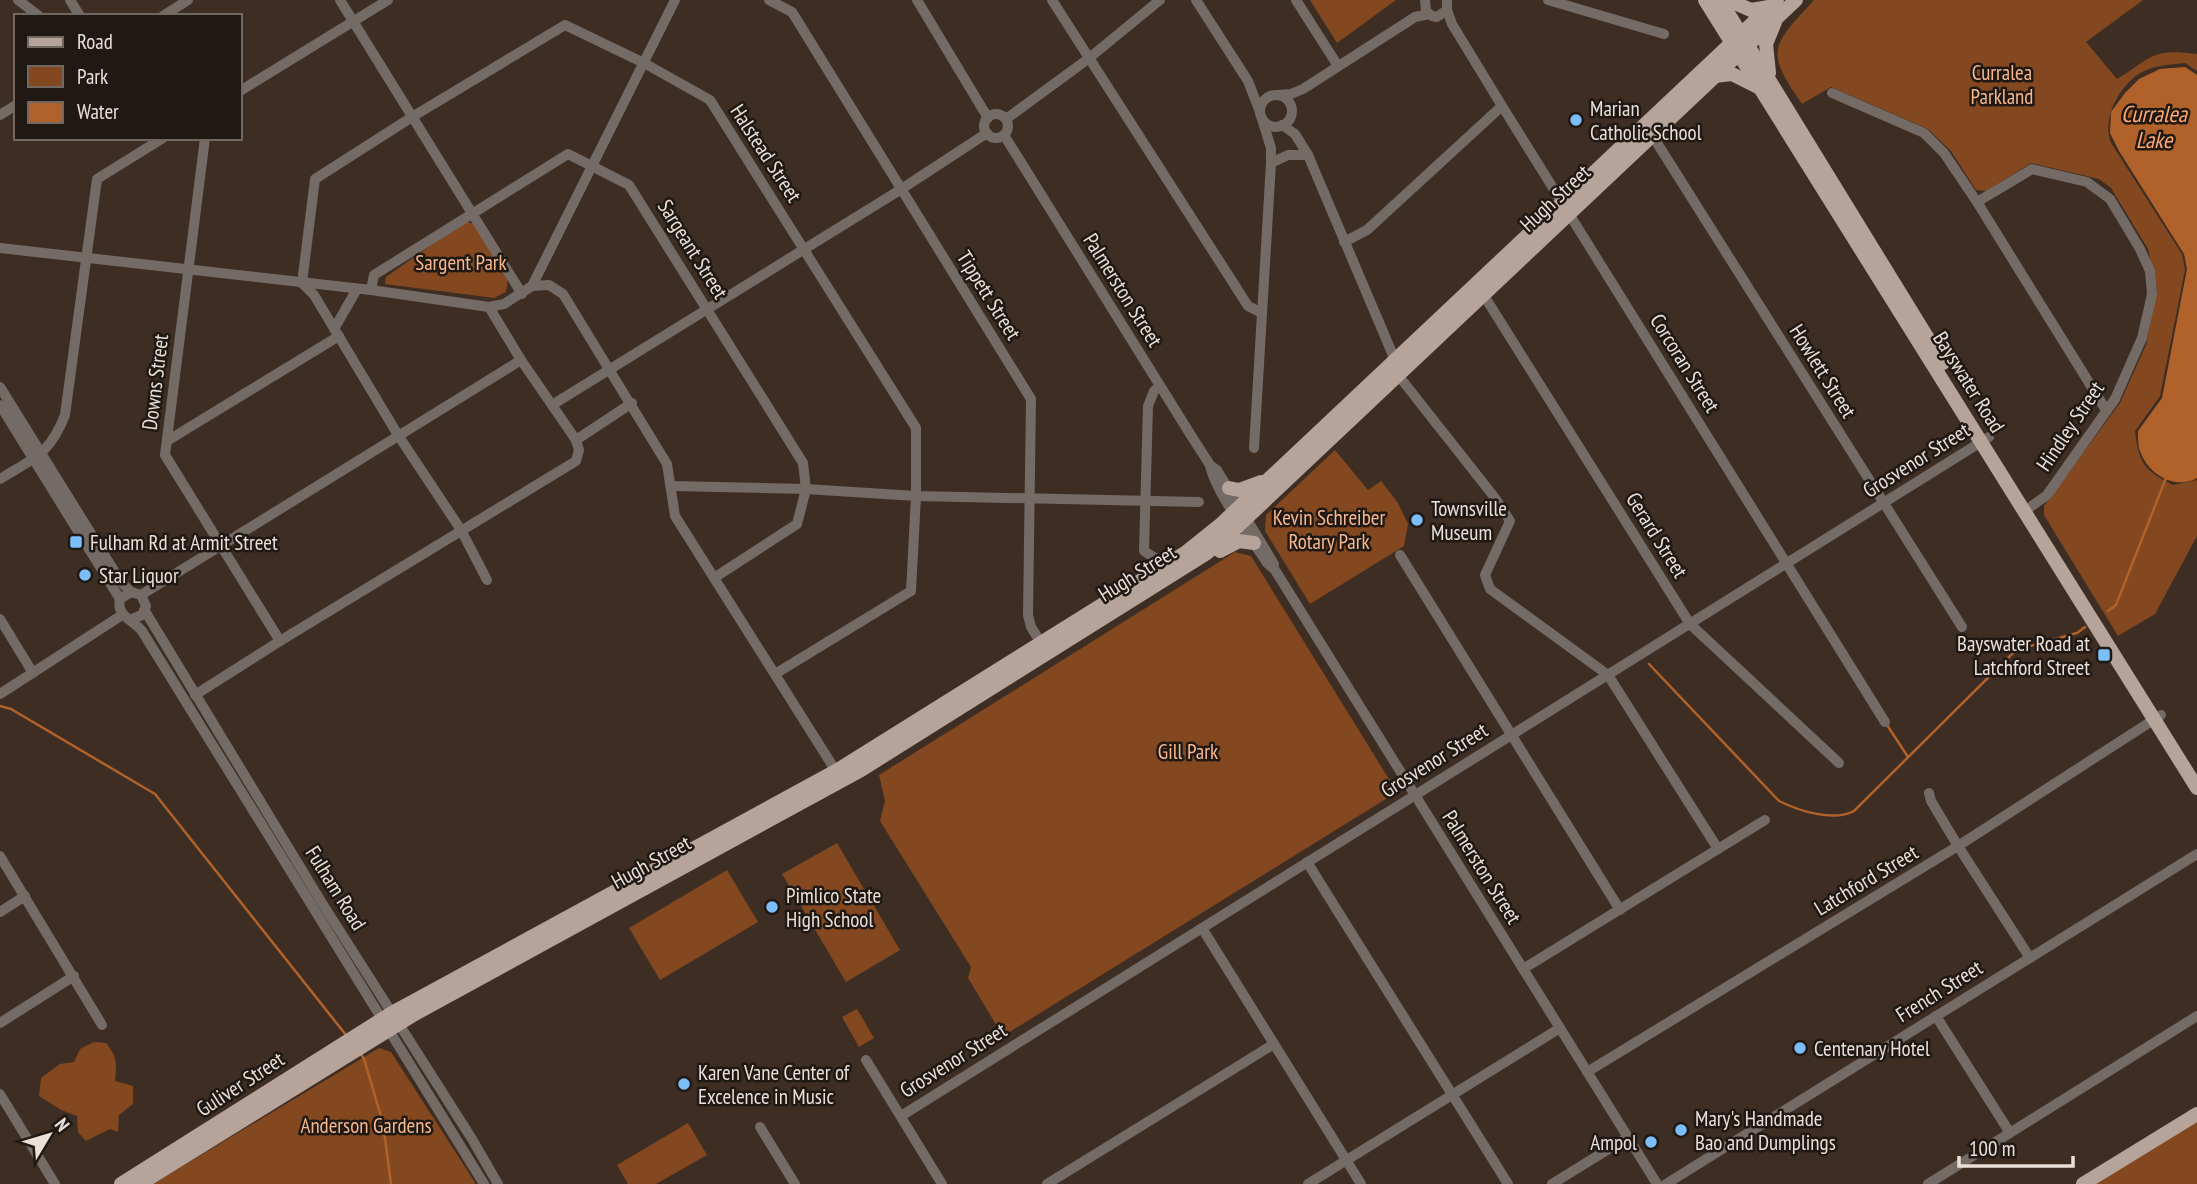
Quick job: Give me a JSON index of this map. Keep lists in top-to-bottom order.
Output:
{
  "streets": {
    "main road": ["Hugh Street", "Bayswater Road", "Guliver Street"],
    "street": [
      "Halstead Street",
      "Sargeant Street",
      "Palmerston Street",
      "Tippett Street",
      "Corcoran Street",
      "Howlett Street",
      "Downs Street",
      "Hindley Street",
      "Grosvenor Street",
      "Gerard Street",
      "Latchford Street",
      "Fulham Road",
      "French Street"
    ]
  },
  "crossings": [
    ["Hugh Street", "Palmerston Street"],
    ["Hugh Street", "Tippett Street"],
    ["Hugh Street", "Corcoran Street"],
    ["Hugh Street", "Howlett Street"],
    ["Hugh Street", "Bayswater Road"],
    ["Hugh Street", "Gerard Street"],
    ["Hugh Street", "Fulham Road"],
    ["Hugh Street", "Guliver Street"],
    ["Palmerston Street", "Grosvenor Street"],
    ["Palmerston Street", "Latchford Street"],
    ["Corcoran Street", "Grosvenor Street"],
    ["Howlett Street", "Grosvenor Street"],
    ["Bayswater Road", "Hindley Street"],
    ["Bayswater Road", "Grosvenor Street"],
    ["Bayswater Road", "Latchford Street"],
    ["Grosvenor Street", "Gerard Street"],
    ["Fulham Road", "Guliver Street"]
  ],
  "water": ["Curralea Lake"],
  "parks": [
    "Curralea Parkland",
    "Sargent Park",
    "Kevin Schreiber Rotary Park",
    "Gill Park",
    "Anderson Gardens"
  ],
  "places": {
    "other": [
      "Marian Catholic School",
      "Townsville Museum",
      "Star Liquor",
      "Pimlico State High School",
      "Centenary Hotel",
      "Karen Vane Center of Excelence in Music",
      "Mary's Handmade Bao and Dumplings",
      "Ampol"
    ],
    "transit": ["Fulham Rd at Armit Street", "Bayswater Road at Latchford Street"]
  },
  "legend": ["Road", "Park", "Water"],
  "scale_bar": "100 m",
  "north": "top right"
}
